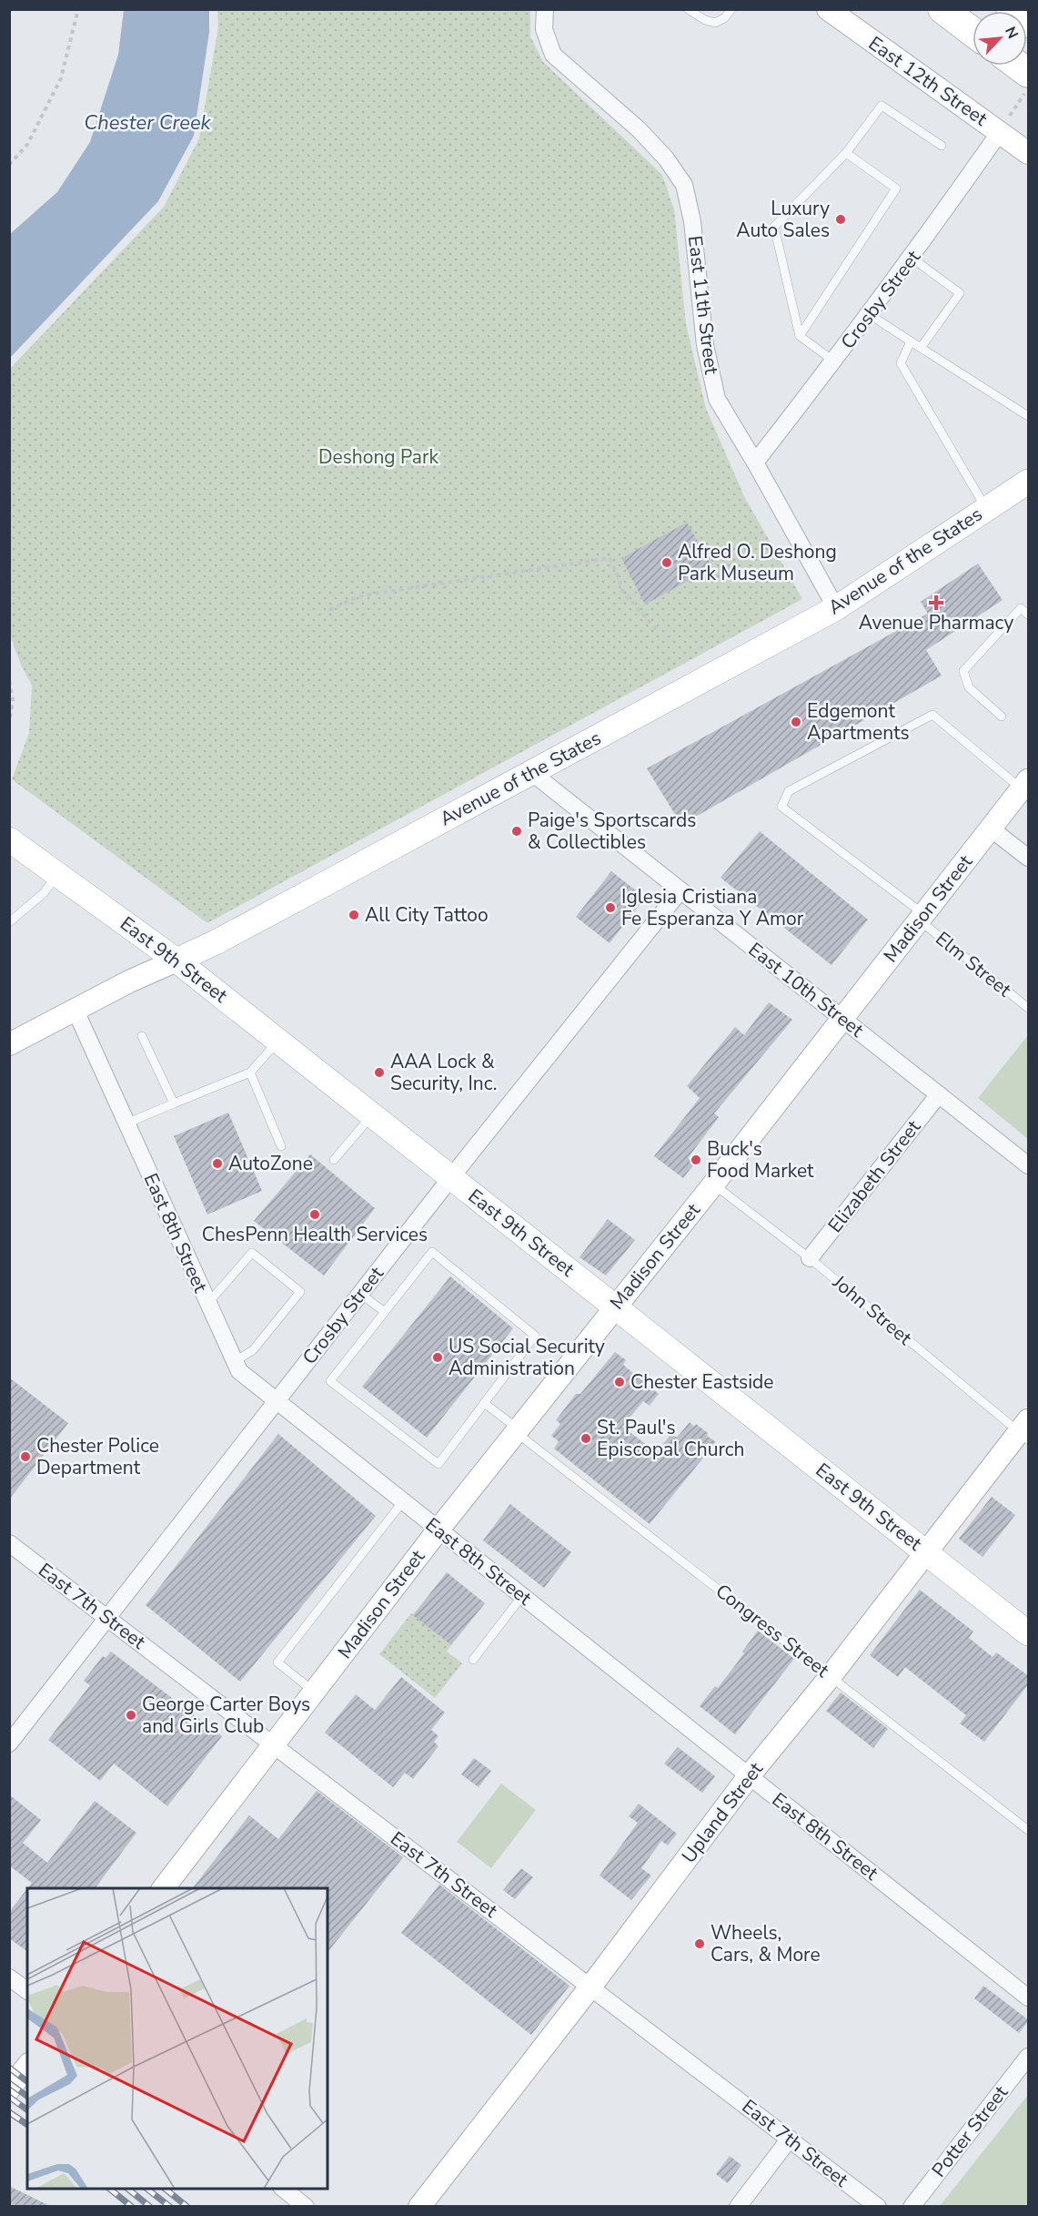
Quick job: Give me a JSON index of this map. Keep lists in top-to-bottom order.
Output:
{
  "streets": {
    "main road": ["Avenue of the States", "East 9th Street"],
    "street": [
      "East 12th Street",
      "Crosby Street",
      "East 11th Street",
      "Madison Street",
      "East 10th Street",
      "Elizabeth Street",
      "East 8th Street",
      "East 7th Street",
      "Upland Street",
      "Potter Street"
    ],
    "lane": ["Elm Street", "John Street", "Congress Street"]
  },
  "crossings": [
    ["East 12th Street", "Crosby Street"],
    ["Crosby Street", "East 11th Street"],
    ["Crosby Street", "East 9th Street"],
    ["Crosby Street", "East 10th Street"],
    ["Crosby Street", "East 8th Street"],
    ["Crosby Street", "East 7th Street"],
    ["East 11th Street", "Avenue of the States"],
    ["Avenue of the States", "East 9th Street"],
    ["Avenue of the States", "East 10th Street"],
    ["Avenue of the States", "East 8th Street"],
    ["Madison Street", "East 9th Street"],
    ["Madison Street", "Elm Street"],
    ["Madison Street", "East 10th Street"],
    ["Madison Street", "East 8th Street"],
    ["Madison Street", "John Street"],
    ["Madison Street", "East 7th Street"],
    ["Madison Street", "Congress Street"],
    ["East 9th Street", "Upland Street"],
    ["East 10th Street", "Elizabeth Street"],
    ["Elizabeth Street", "John Street"],
    ["East 8th Street", "Upland Street"],
    ["John Street", "Upland Street"],
    ["East 7th Street", "Upland Street"],
    ["Congress Street", "Upland Street"]
  ],
  "water": ["Chester Creek"],
  "parks": ["Deshong Park"],
  "places": {
    "other": [
      "Luxury Auto Sales",
      "Alfred O. Deshong Park Museum",
      "Edgemont Apartments",
      "Paige's Sportscards & Collectibles",
      "Iglesia Cristiana Fe Esperanza Y Amor",
      "All City Tattoo",
      "AAA Lock & Security, Inc.",
      "Buck's Food Market",
      "AutoZone",
      "ChesPenn Health Services",
      "US Social Security Administration",
      "Chester Eastside",
      "St. Paul's Episcopal Church",
      "Chester Police Department",
      "George Carter Boys and Girls Club",
      "Wheels, Cars, & More"
    ],
    "health": ["Avenue Pharmacy"]
  },
  "north": "top right"
}
